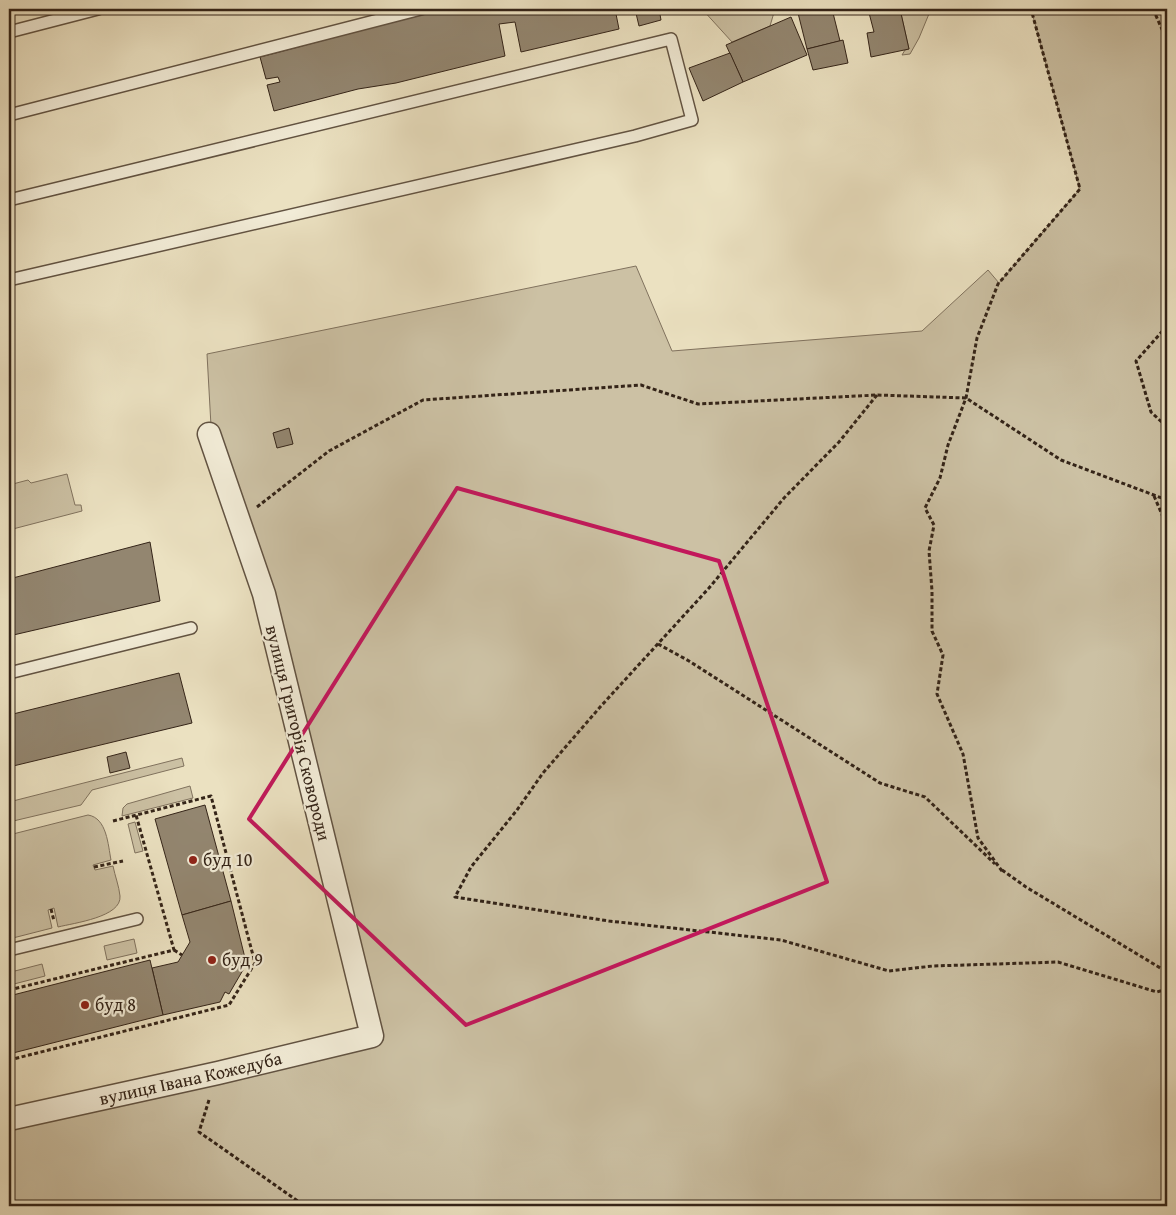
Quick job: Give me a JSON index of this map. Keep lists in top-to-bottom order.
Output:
{
  "streets": {
    "street": ["вулиця Григорія Сковороди", "вулиця Івана Кожедуба"]
  },
  "crossings": [
    ["вулиця Григорія Сковороди", "вулиця Івана Кожедуба"]
  ],
  "places": ["буд 10", "буд 9", "буд 8"]
}
